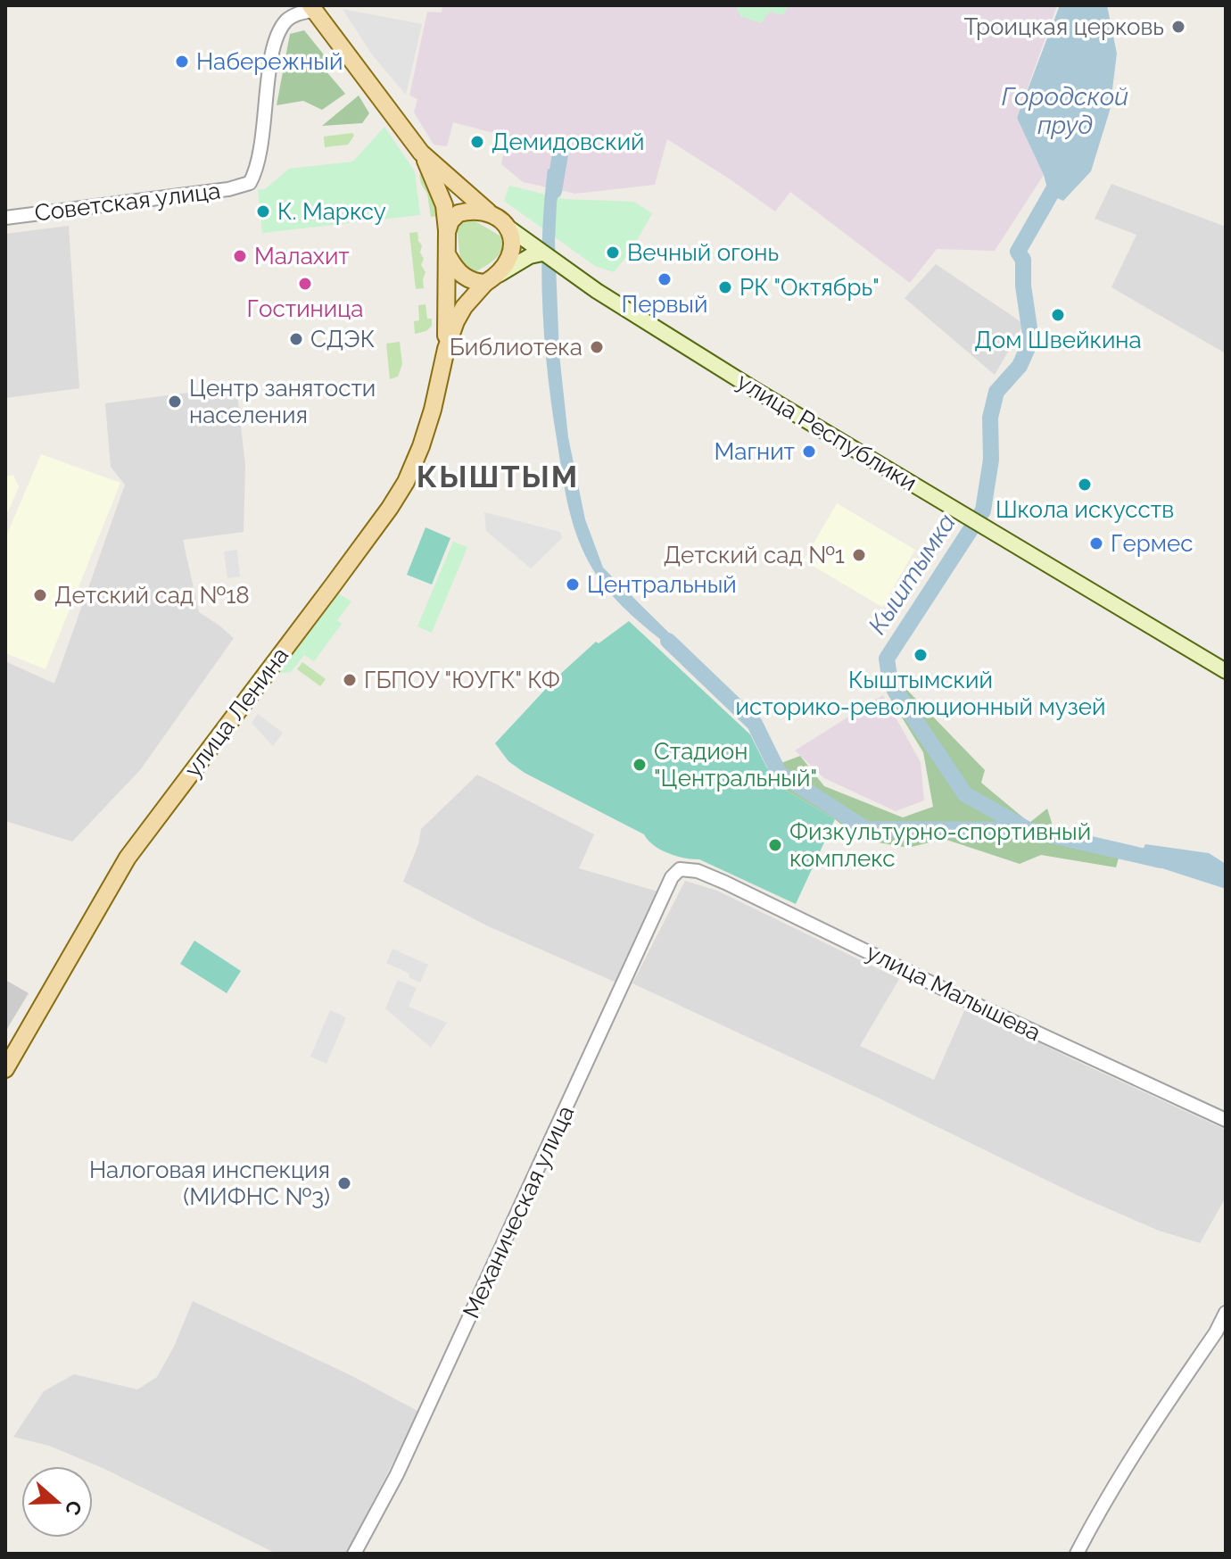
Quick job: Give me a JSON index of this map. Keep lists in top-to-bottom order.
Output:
{
  "streets": {
    "main road": ["улица Республики", "улица Ленина"],
    "street": ["Советская улица", "улица Малышева", "Механическая улица"]
  },
  "crossings": [
    ["улица Малышева", "Механическая улица"]
  ],
  "districts": ["КЫШТЫМ"],
  "water": ["Городской пруд", "Кыштымка"],
  "places": [
    "Троицкая церковь",
    "Набережный",
    "Демидовский",
    "К. Марксу",
    "Вечный огонь",
    "Малахит",
    "Первый",
    "Гостиница",
    "РК \"Октябрь\"",
    "Дом Швейкина",
    "СДЭК",
    "Библиотека",
    "Центр занятости населения",
    "Магнит",
    "Школа искусств",
    "Гермес",
    "Детский сад №1",
    "Центральный",
    "Детский сад №18",
    "Кыштымский историко-революционный музей",
    "ГБПОУ \"ЮУГК\" КФ",
    "Стадион \"Центральный\"",
    "Физкультурно-спортивный комплекс",
    "Налоговая инспекция (МИФНС №3)"
  ],
  "north": "right"
}
